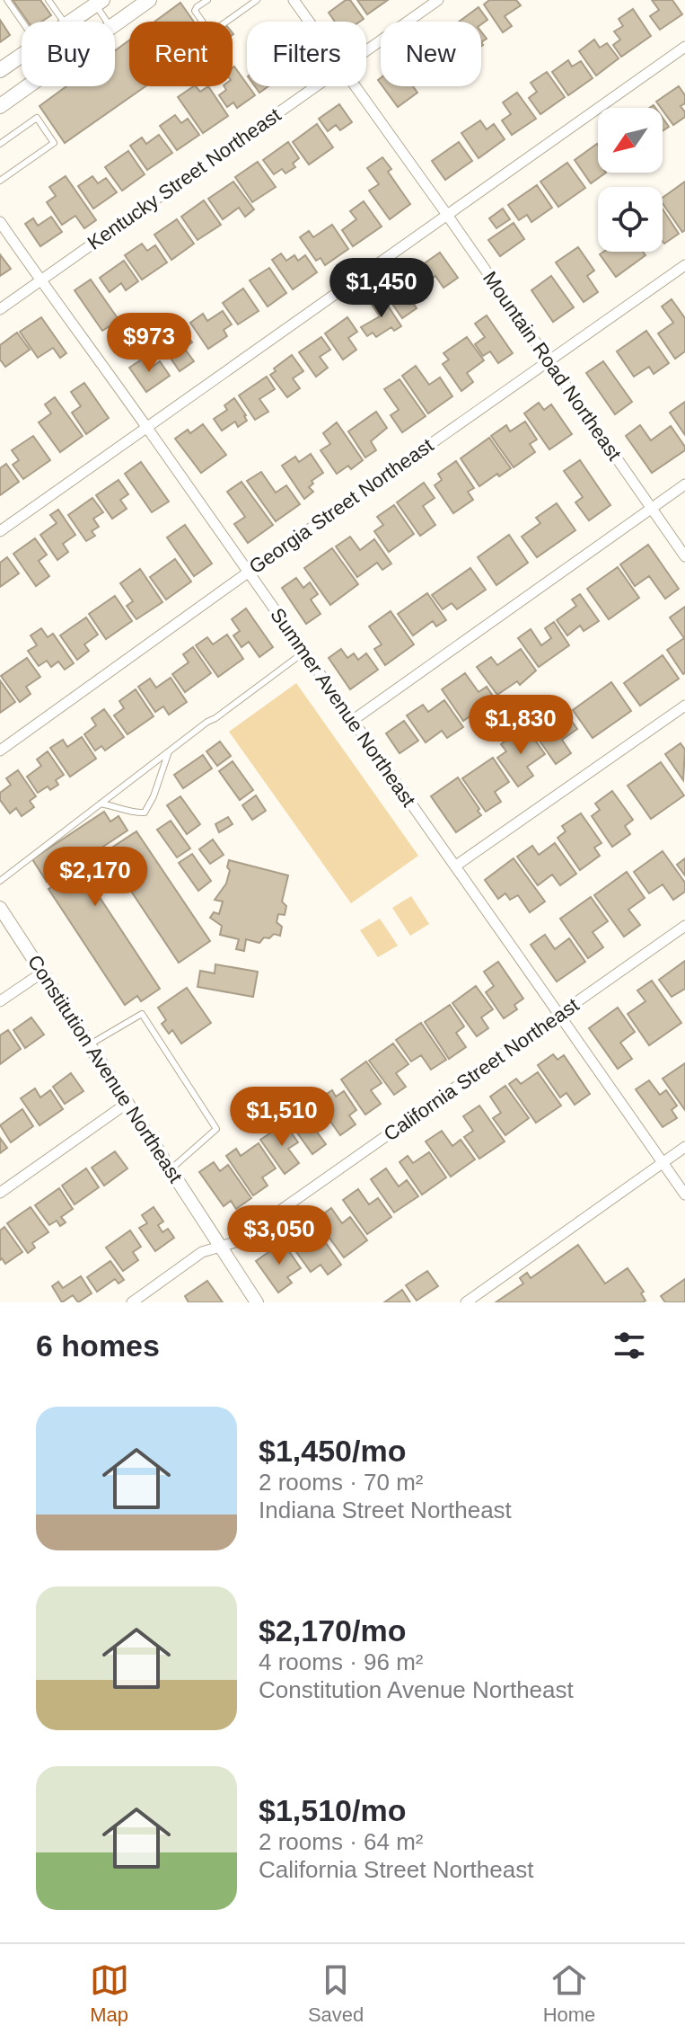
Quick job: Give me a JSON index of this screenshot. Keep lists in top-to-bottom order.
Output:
{
  "streets": {
    "street": [
      "Kentucky Street Northeast",
      "Mountain Road Northeast",
      "Georgia Street Northeast",
      "Summer Avenue Northeast",
      "Constitution Avenue Northeast",
      "California Street Northeast"
    ]
  },
  "crossings": [
    ["Kentucky Street Northeast", "Summer Avenue Northeast"],
    ["Mountain Road Northeast", "Georgia Street Northeast"],
    ["Georgia Street Northeast", "Summer Avenue Northeast"],
    ["Summer Avenue Northeast", "California Street Northeast"],
    ["Constitution Avenue Northeast", "California Street Northeast"]
  ],
  "north": "bottom left",
  "page": {
    "chip": [
      "Buy",
      "Rent",
      "Filters",
      "New"
    ],
    "price": [
      "$1,450",
      "$973",
      "$1,830",
      "$2,170",
      "$1,510",
      "$3,050"
    ],
    "heading": "6 homes",
    "list": [
      {
        "name": "$1,450/mo",
        "note": "2 rooms · 70 m² · Indiana Street Northeast"
      },
      {
        "name": "$2,170/mo",
        "note": "4 rooms · 96 m² · Constitution Avenue Northeast"
      },
      {
        "name": "$1,510/mo",
        "note": "2 rooms · 64 m² · California Street Northeast"
      }
    ],
    "tabs": ["Map", "Saved", "Home"]
  }
}
